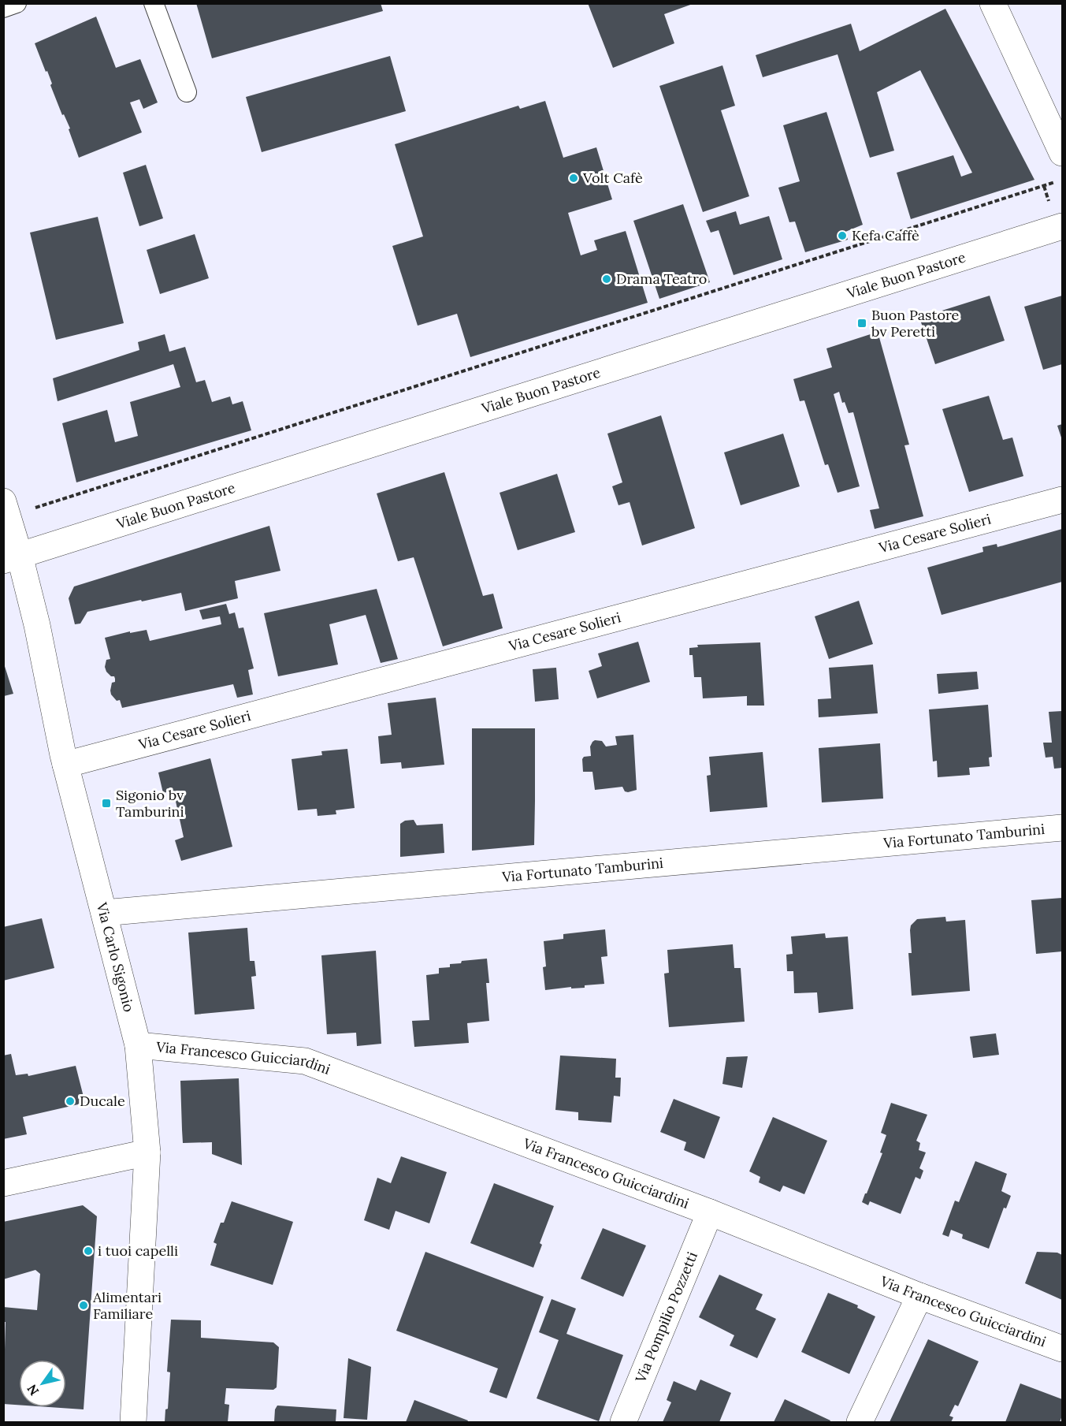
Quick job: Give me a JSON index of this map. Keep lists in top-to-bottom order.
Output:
{
  "streets": {
    "street": [
      "Viale Buon Pastore",
      "Via Cesare Solieri",
      "Via Fortunato Tamburini",
      "Via Carlo Sigonio",
      "Via Francesco Guicciardini",
      "Via Pompilio Pozzetti"
    ]
  },
  "crossings": [
    ["Viale Buon Pastore", "Via Carlo Sigonio"],
    ["Via Cesare Solieri", "Via Carlo Sigonio"],
    ["Via Fortunato Tamburini", "Via Carlo Sigonio"],
    ["Via Carlo Sigonio", "Via Francesco Guicciardini"],
    ["Via Francesco Guicciardini", "Via Pompilio Pozzetti"]
  ],
  "places": {
    "other": [
      "Volt Cafè",
      "Kefa Caffè",
      "Drama Teatro",
      "Ducale",
      "i tuoi capelli",
      "Alimentari Familiare"
    ],
    "transit": ["Buon Pastore bv Peretti", "Sigonio bv Tamburini"]
  },
  "north": "bottom left"
}
